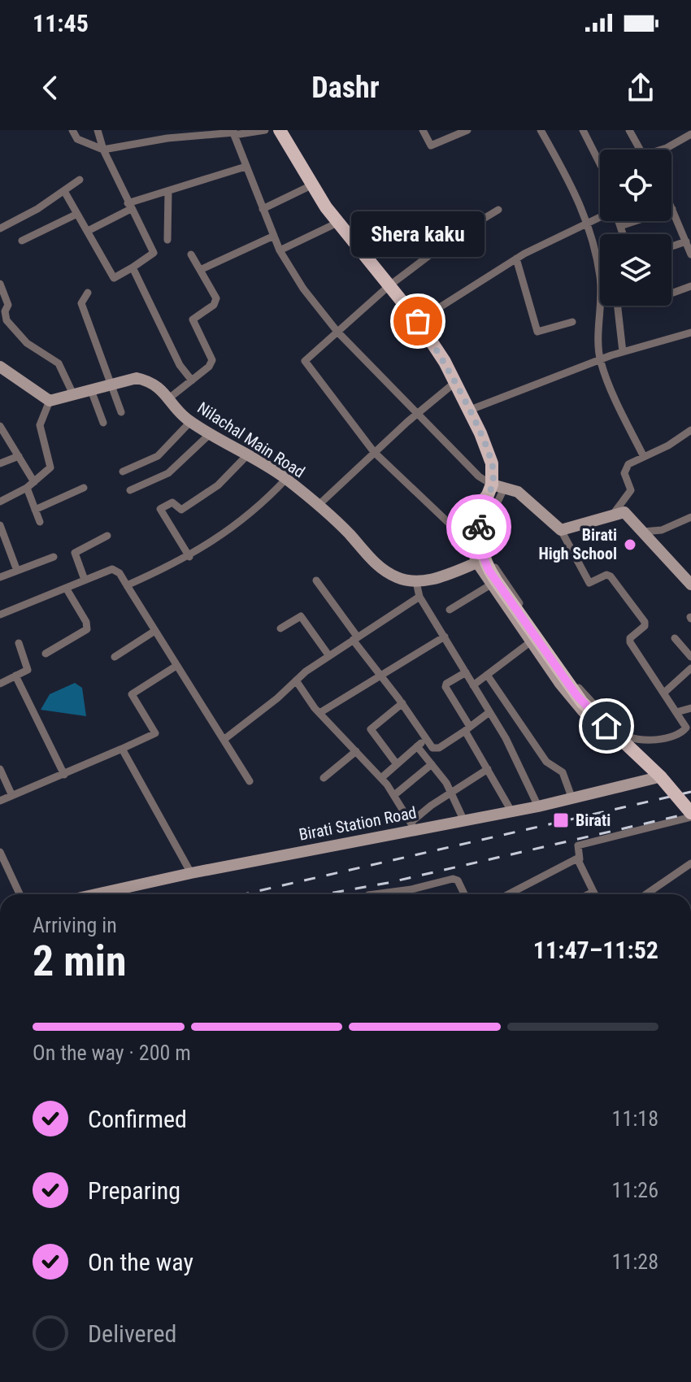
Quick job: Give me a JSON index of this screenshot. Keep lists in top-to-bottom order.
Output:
{
  "streets": {
    "street": ["Nilachal Main Road", "Birati Station Road"]
  },
  "places": {
    "other": ["Shera kaku", "Birati High School"],
    "transit": ["Birati"]
  },
  "page": {
    "status": "11:45",
    "header": "Dashr",
    "bubble": "Shera kaku",
    "heading": ["2 min", "Arriving in", "11:47–11:52"],
    "bar": "On the way · 200 m",
    "list": [
      ["Confirmed", "11:18"],
      ["Preparing", "11:26"],
      ["On the way", "11:28"],
      "Delivered"
    ]
  }
}
